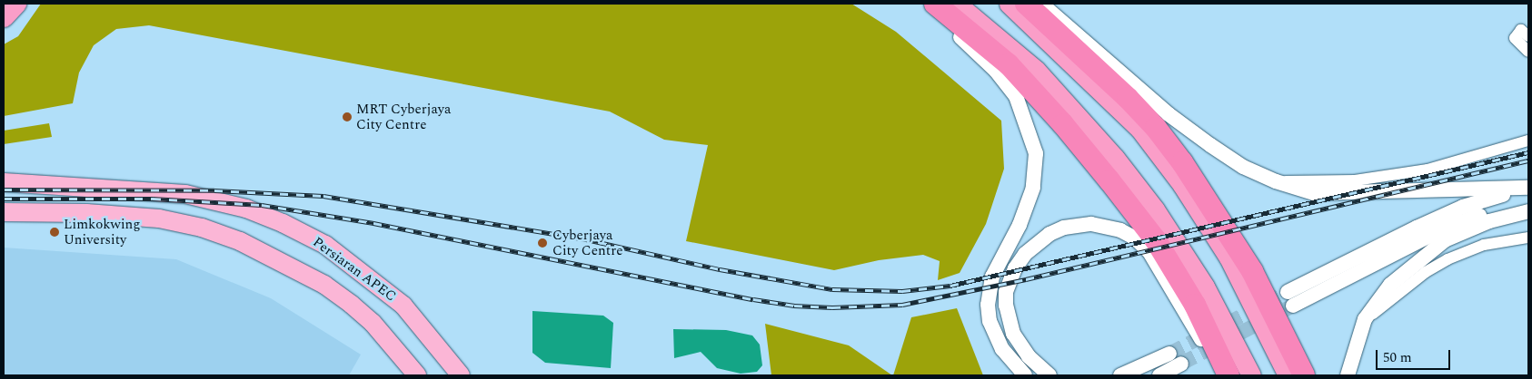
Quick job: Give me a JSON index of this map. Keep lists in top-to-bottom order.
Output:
{
  "streets": {
    "main road": ["Persiaran APEC"]
  },
  "places": ["MRT Cyberjaya City Centre", "Limkokwing University", "Cyberjaya City Centre"],
  "scale_bar": "50 m"
}
